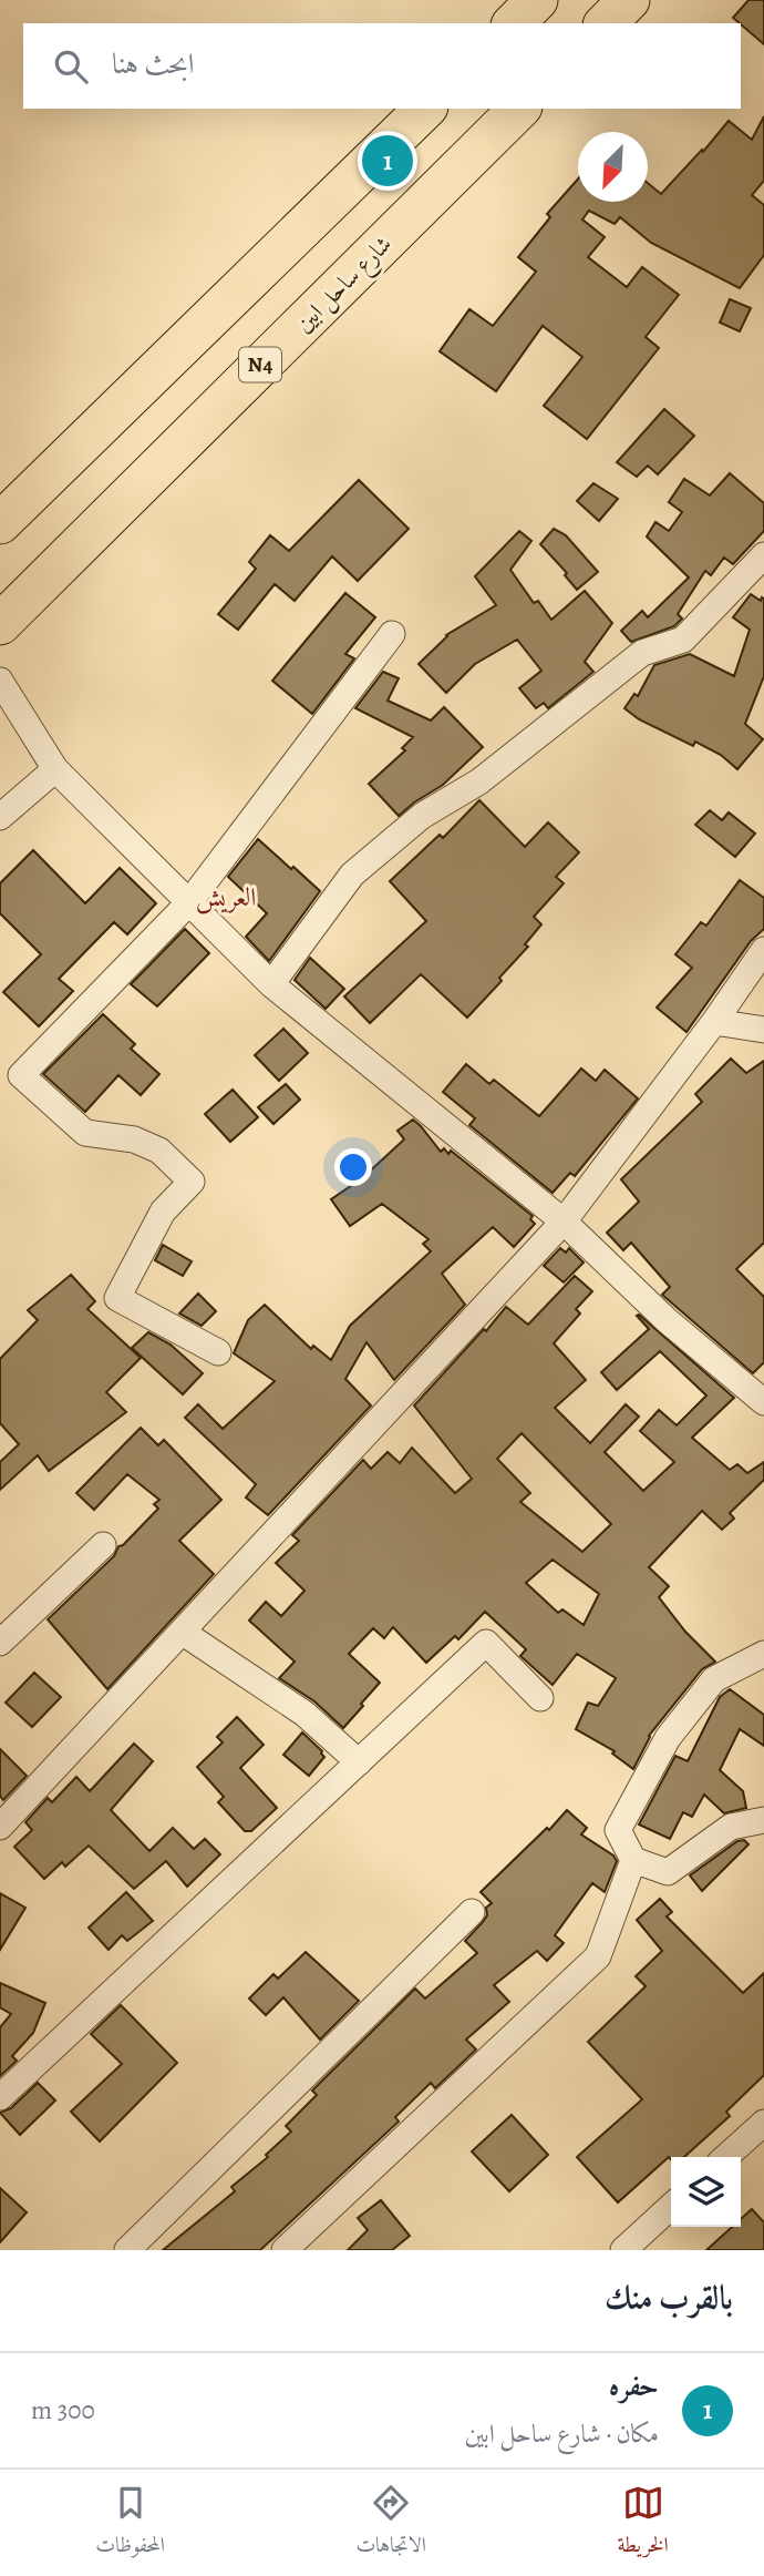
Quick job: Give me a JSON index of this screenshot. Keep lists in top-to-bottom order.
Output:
{
  "streets": {
    "highway": ["شارع ساحل ابين", "N4"]
  },
  "districts": ["العريش"],
  "north": "bottom left",
  "page": {
    "search": "ابحث هنا",
    "pins": "1",
    "heading": "بالقرب منك",
    "list": [
      {
        "mark": "1",
        "name": "حفره",
        "note": "مكان · شارع ساحل ابين",
        "value": "300 m"
      }
    ],
    "nav": ["الخريطة", "الاتجاهات", "المحفوظات"]
  }
}
